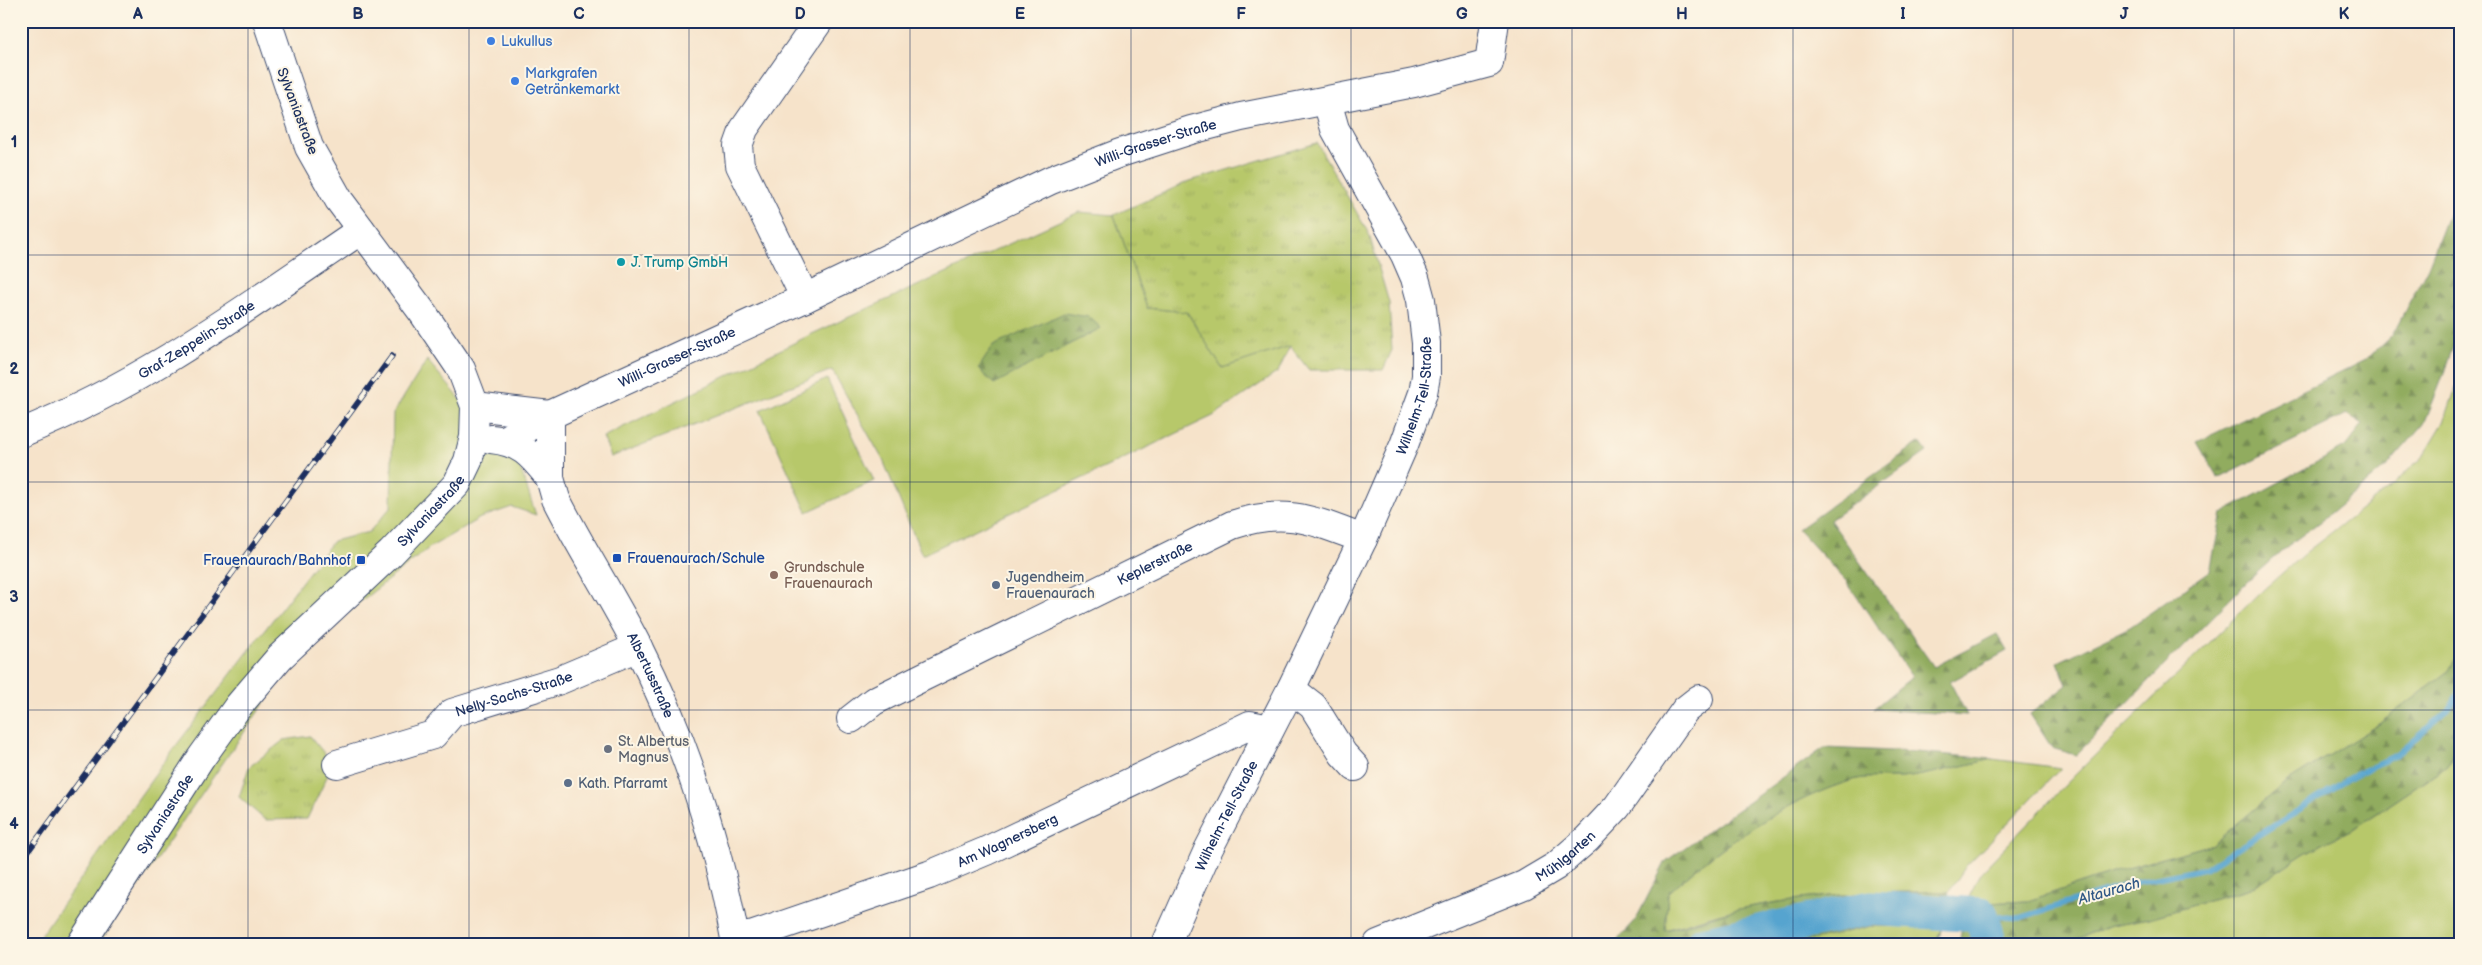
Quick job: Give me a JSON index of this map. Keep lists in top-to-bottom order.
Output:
{
  "streets": {
    "street": [
      "Sylvaniastraße",
      "Willi-Grasser-Straße",
      "Graf-Zeppelin-Straße",
      "Wilhelm-Tell-Straße",
      "Keplerstraße",
      "Albertusstraße",
      "Nelly-Sachs-Straße",
      "Am Wagnersberg",
      "Mühlgarten"
    ]
  },
  "crossings": [
    ["Sylvaniastraße", "Graf-Zeppelin-Straße"],
    ["Willi-Grasser-Straße", "Wilhelm-Tell-Straße"],
    ["Willi-Grasser-Straße", "Albertusstraße"],
    ["Wilhelm-Tell-Straße", "Keplerstraße"],
    ["Wilhelm-Tell-Straße", "Am Wagnersberg"],
    ["Albertusstraße", "Nelly-Sachs-Straße"],
    ["Albertusstraße", "Am Wagnersberg"]
  ],
  "water": ["Altaurach"],
  "places": {
    "other": [
      "Lukullus",
      "Markgrafen Getränkemarkt",
      "J. Trump GmbH",
      "Grundschule Frauenaurach",
      "Jugendheim Frauenaurach",
      "St. Albertus Magnus",
      "Kath. Pfarramt"
    ],
    "transit": ["Frauenaurach/Schule", "Frauenaurach/Bahnhof"]
  },
  "grid": {
    "columns": [
      "A",
      "B",
      "C",
      "D",
      "E",
      "F",
      "G",
      "H",
      "I",
      "J",
      "K"
    ],
    "rows": [
      "1",
      "2",
      "3",
      "4"
    ]
  }
}
